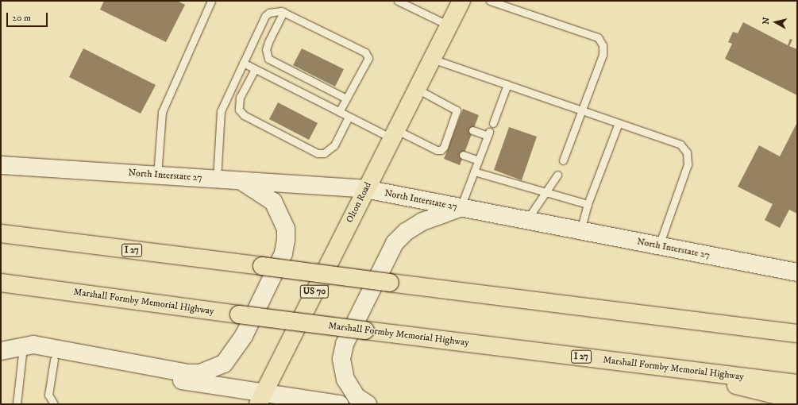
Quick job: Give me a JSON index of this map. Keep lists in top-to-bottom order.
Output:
{
  "streets": {
    "main road": [
      "North Interstate 27",
      "Olton Road",
      "I 27",
      "US 70",
      "Marshall Formby Memorial Highway"
    ]
  },
  "crossings": [
    ["North Interstate 27", "Olton Road"]
  ],
  "scale_bar": "20 m",
  "north": "left"
}
